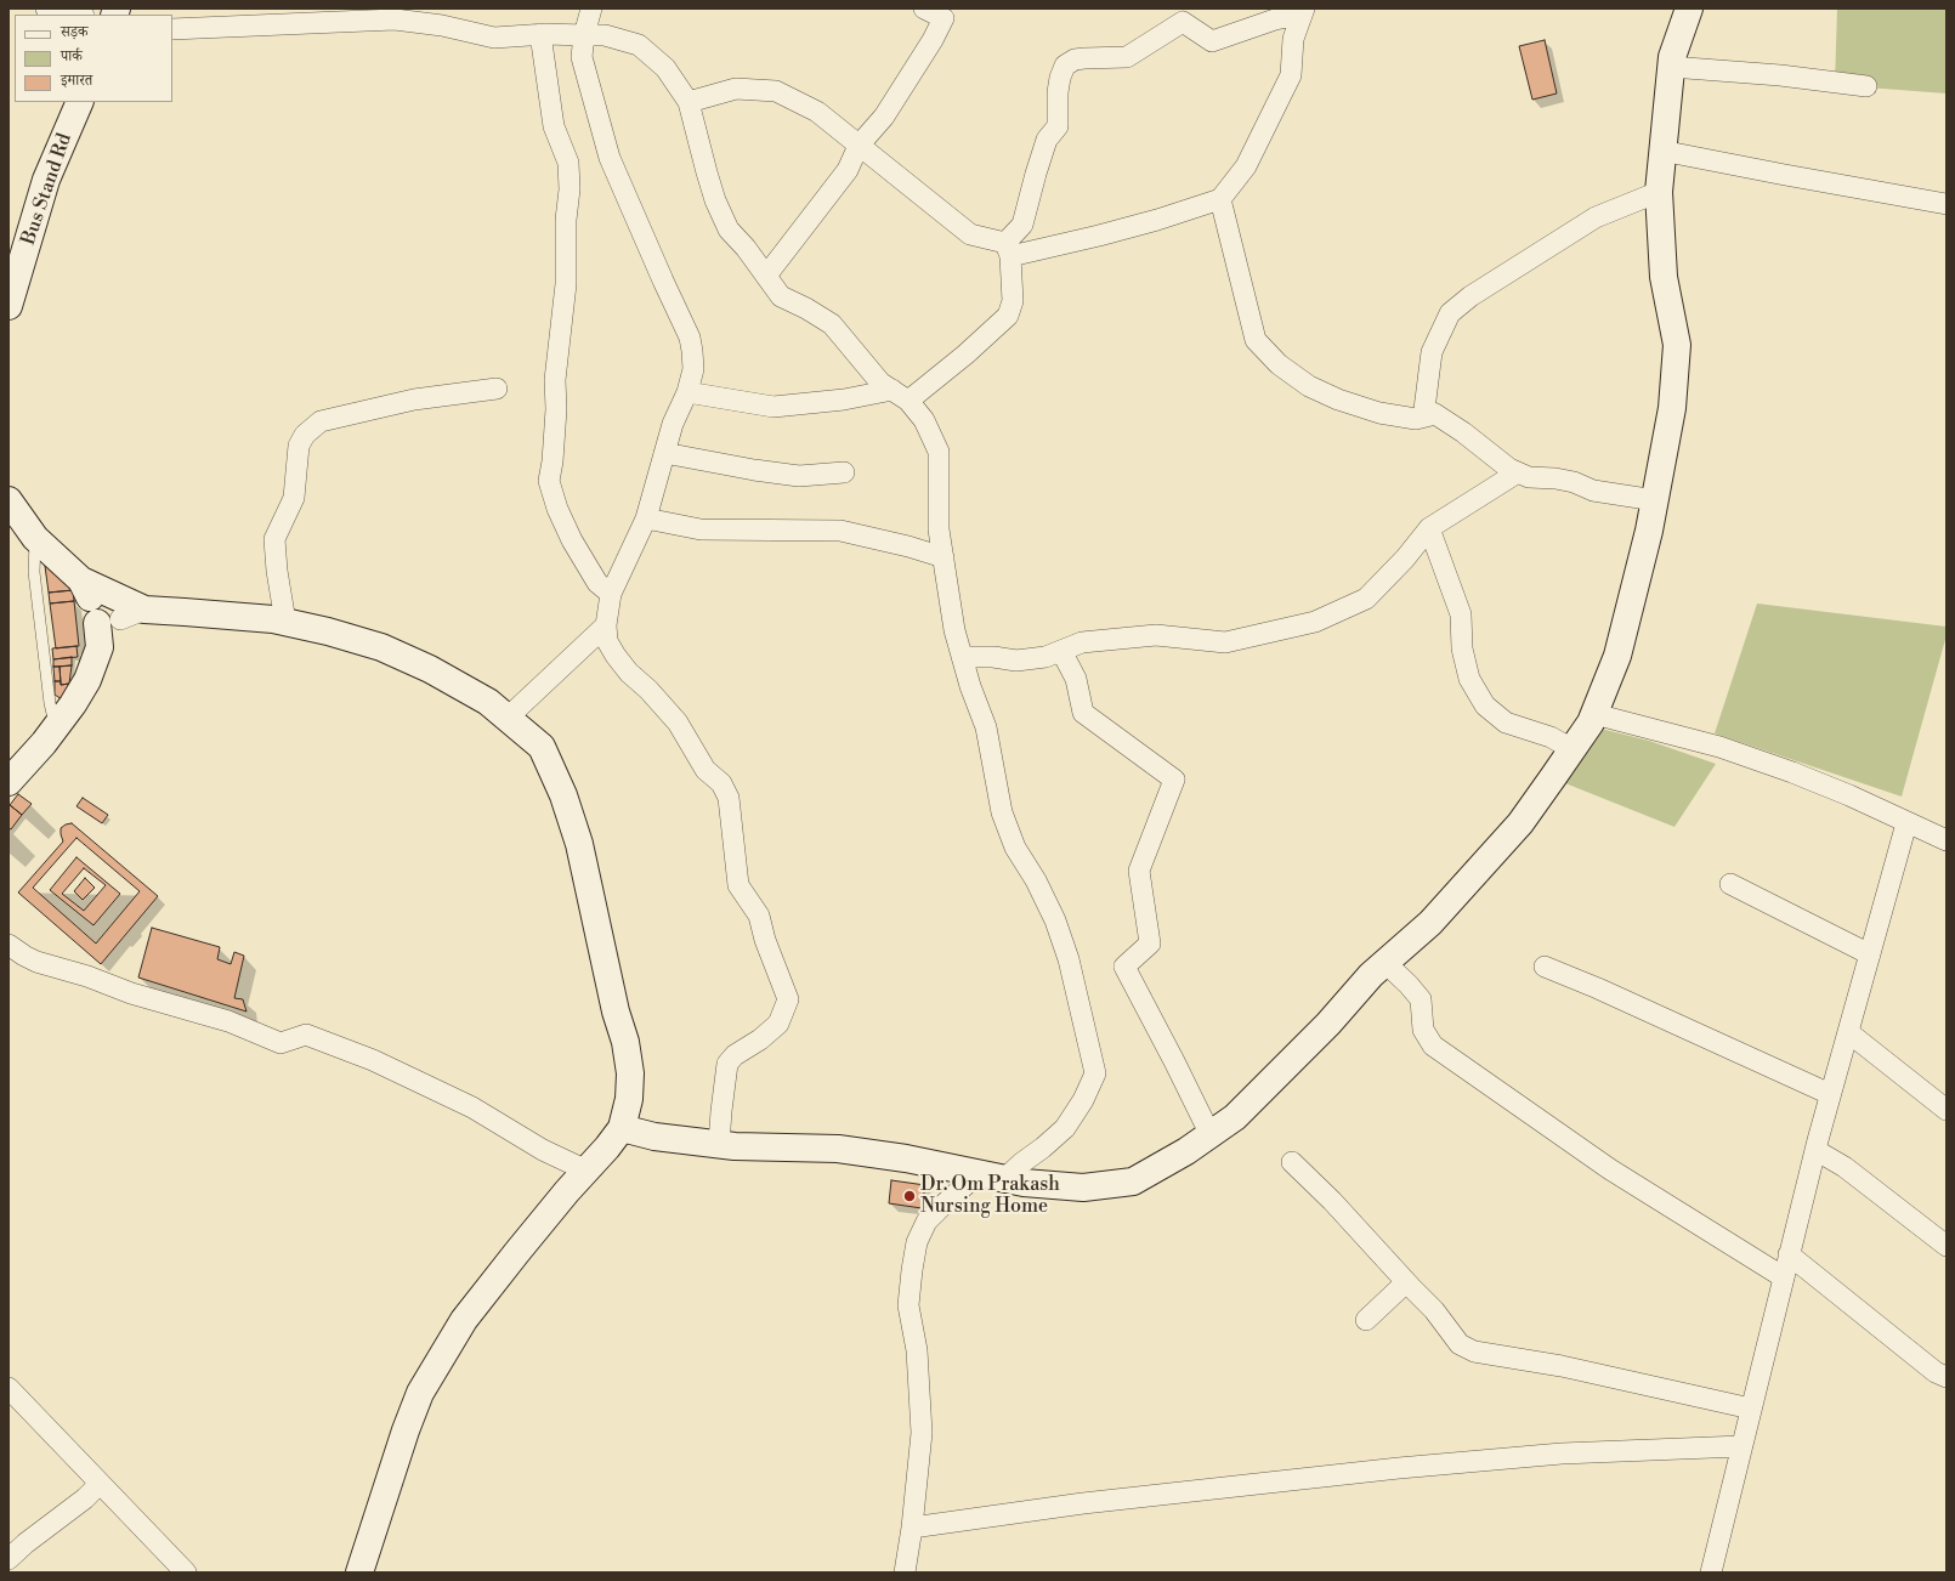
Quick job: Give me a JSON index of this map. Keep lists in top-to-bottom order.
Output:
{
  "streets": {
    "street": ["Bus Stand Rd"]
  },
  "places": ["Dr. Om Prakash Nursing Home"],
  "legend": ["सड़क", "पार्क", "इमारत"]
}
